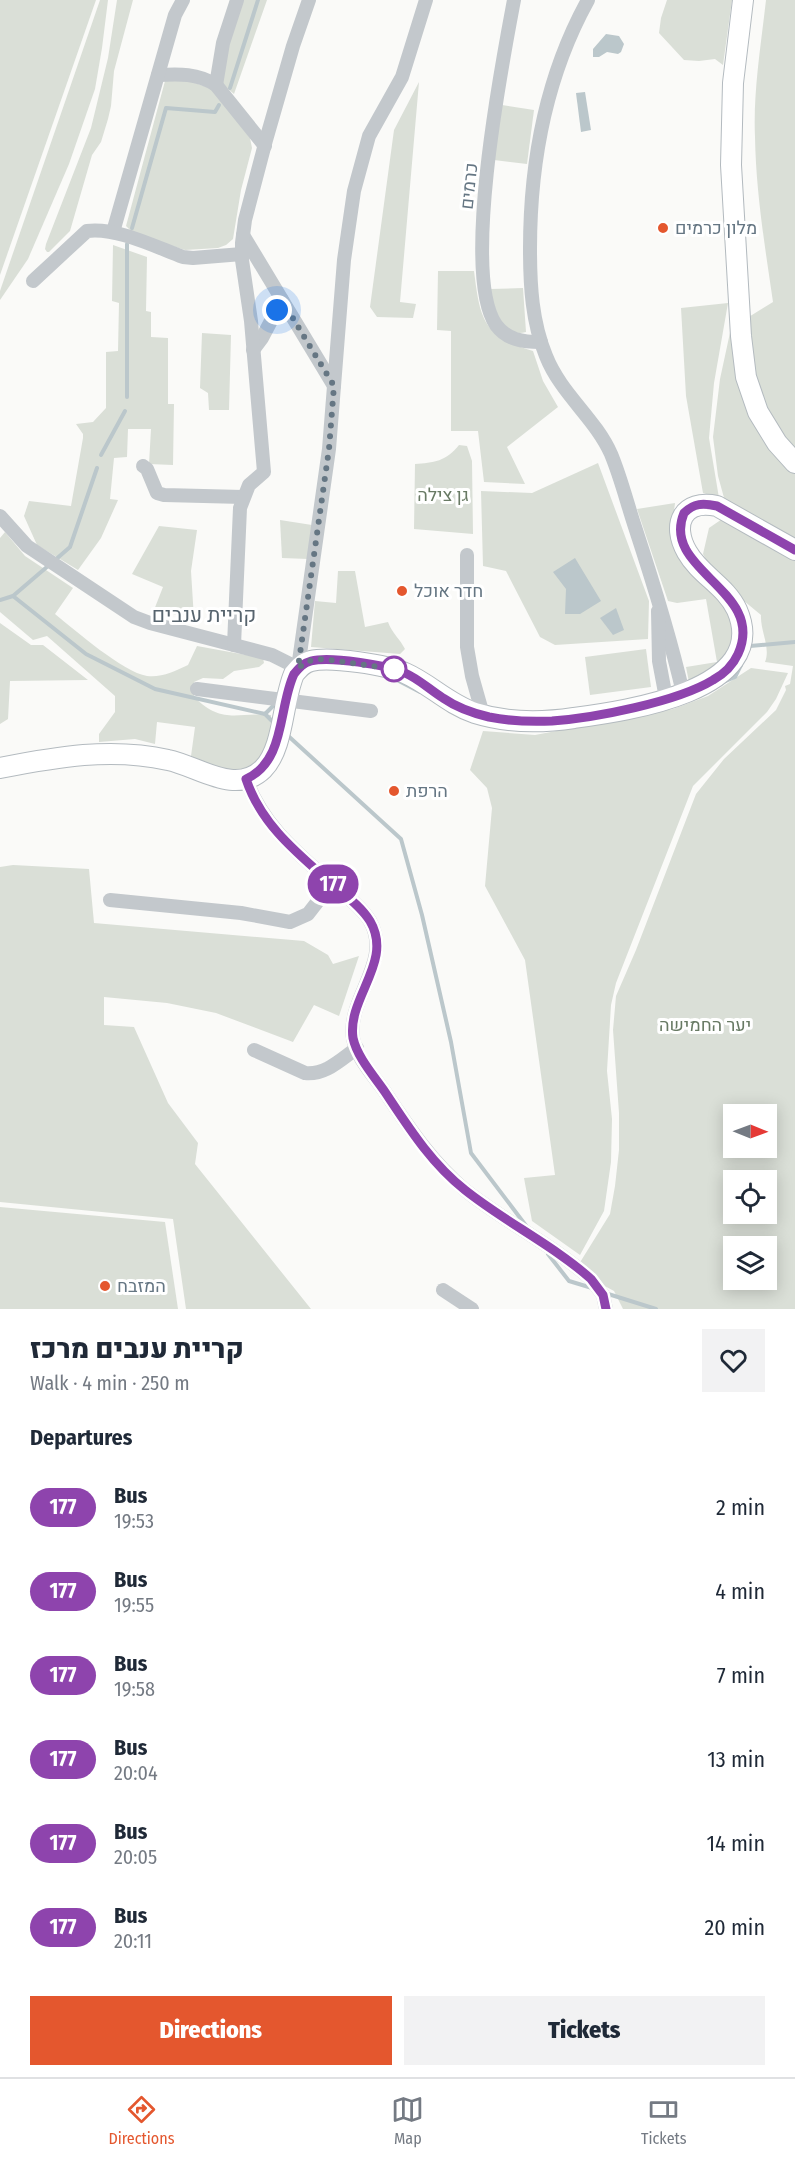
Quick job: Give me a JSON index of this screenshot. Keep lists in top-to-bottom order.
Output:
{
  "streets": {
    "street": ["כרמים"]
  },
  "districts": ["קריית ענבים"],
  "parks": ["גן צילה", "יער החמישה"],
  "places": [
    "מלון כרמים",
    "חדר אוכל",
    "הרפת",
    "המזבח"
  ],
  "lines": ["bus line 177"],
  "north": "right",
  "page": {
    "on_map": "177",
    "heading": [
      ["קריית ענבים מרכז", "Walk · 4 min · 250 m"],
      "Departures"
    ],
    "list": [
      {
        "mark": "177",
        "name": "Bus",
        "note": "19:53",
        "value": "2 min"
      },
      {
        "mark": "177",
        "name": "Bus",
        "note": "19:55",
        "value": "4 min"
      },
      {
        "mark": "177",
        "name": "Bus",
        "note": "19:58",
        "value": "7 min"
      },
      {
        "mark": "177",
        "name": "Bus",
        "note": "20:04",
        "value": "13 min"
      },
      {
        "mark": "177",
        "name": "Bus",
        "note": "20:05",
        "value": "14 min"
      },
      {
        "mark": "177",
        "name": "Bus",
        "note": "20:11",
        "value": "20 min"
      }
    ],
    "buttons": ["Directions", "Tickets"],
    "tabs": ["Directions", "Map", "Tickets"]
  }
}
